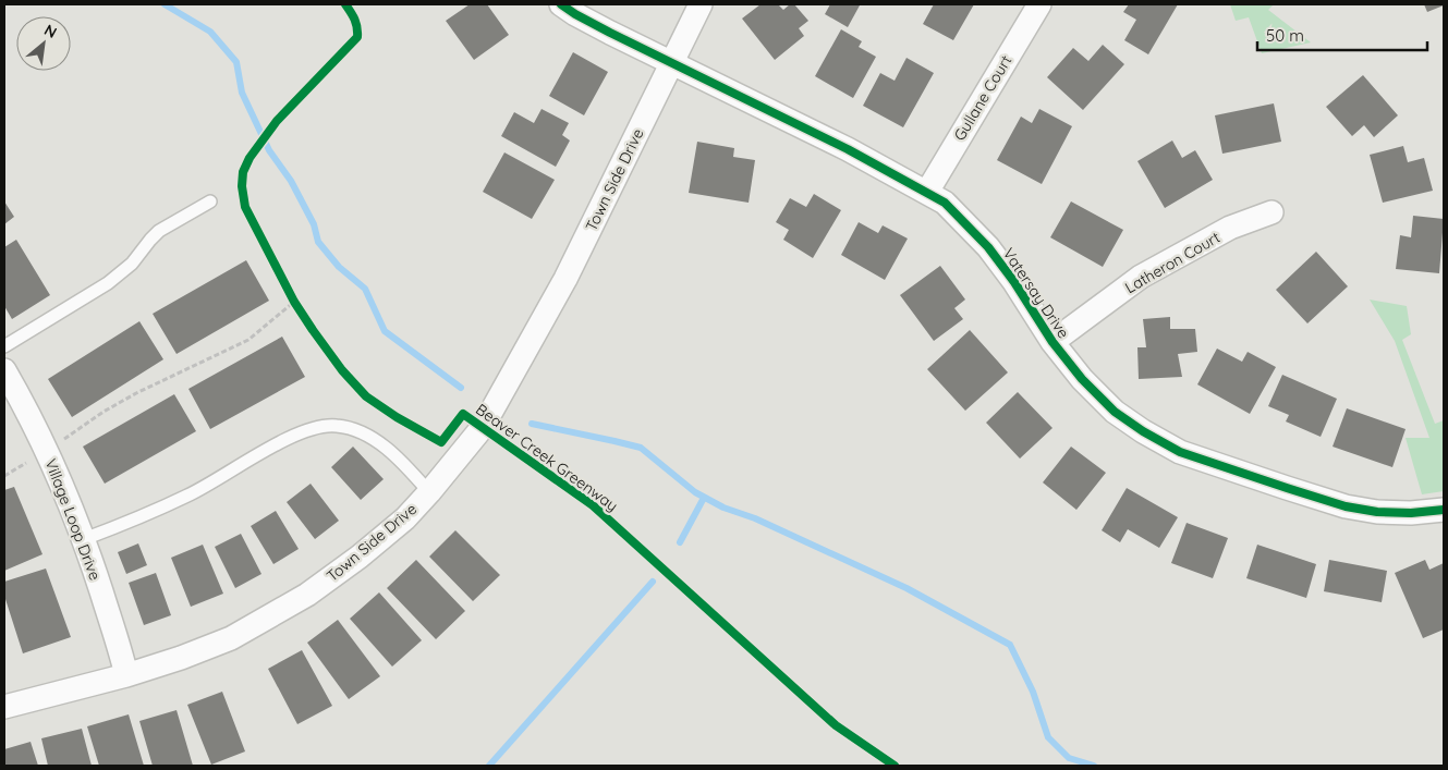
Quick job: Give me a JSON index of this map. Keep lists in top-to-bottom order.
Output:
{
  "streets": {
    "street": [
      "Gullane Court",
      "Town Side Drive",
      "Latheron Court",
      "Vatersay Drive",
      "Village Loop Drive"
    ],
    "cycle path": ["Beaver Creek Greenway"]
  },
  "crossings": [
    ["Gullane Court", "Vatersay Drive"],
    ["Town Side Drive", "Vatersay Drive"],
    ["Town Side Drive", "Village Loop Drive"],
    ["Latheron Court", "Vatersay Drive"]
  ],
  "scale_bar": "50 m",
  "north": "top right"
}
